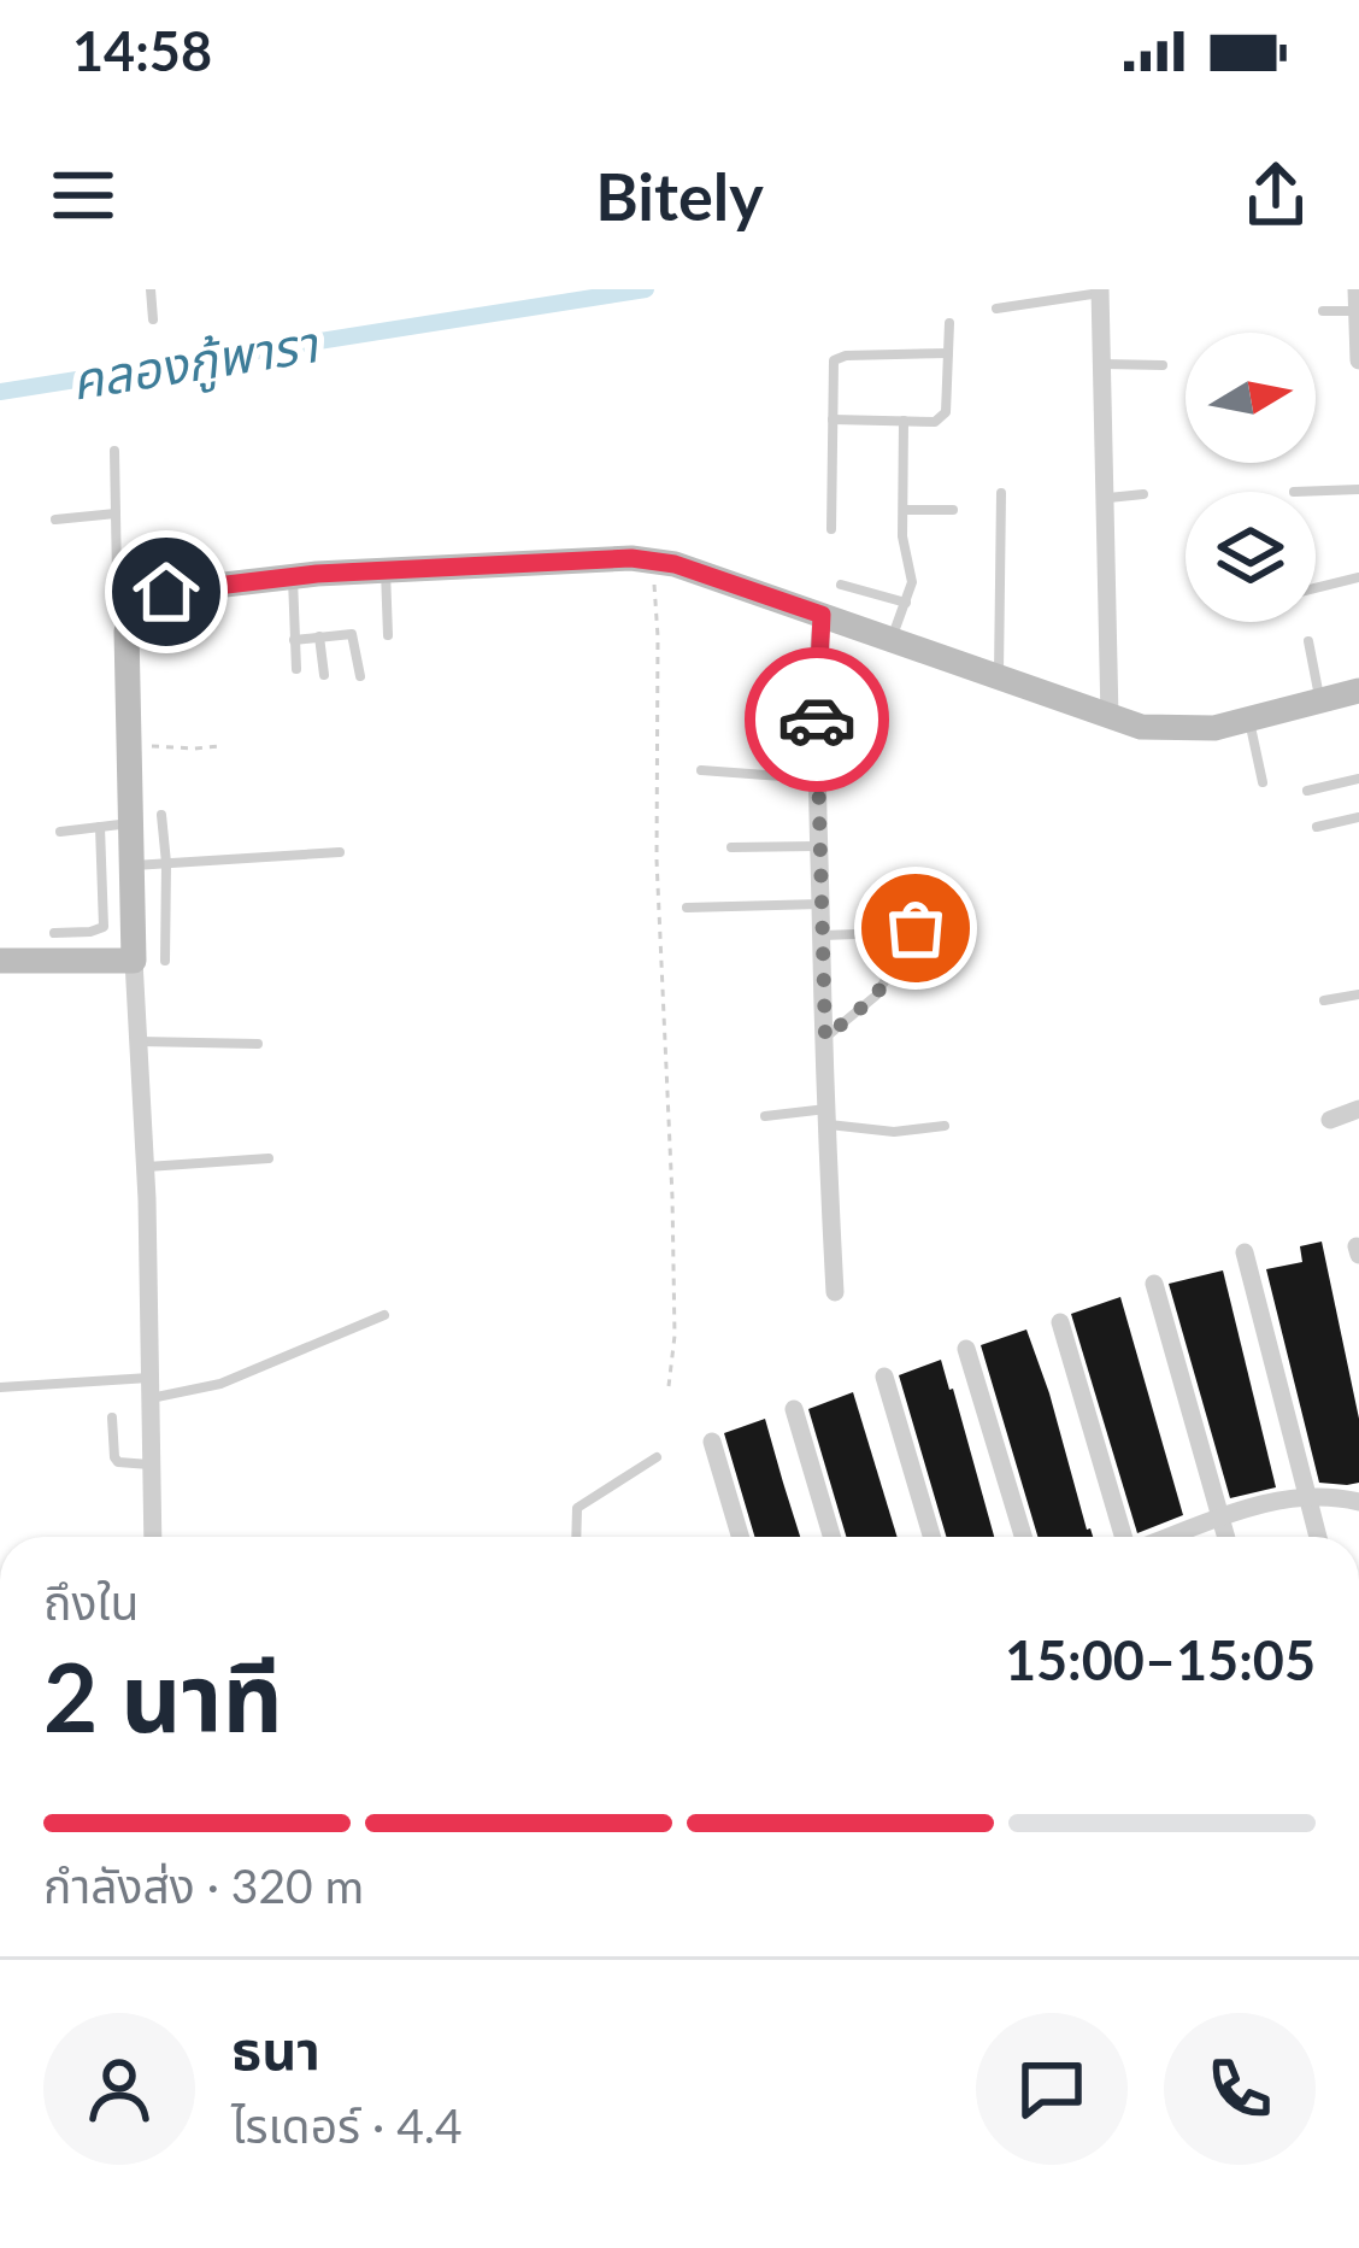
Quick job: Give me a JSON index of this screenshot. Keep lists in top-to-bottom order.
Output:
{
  "water": ["คลองกู้พารา"],
  "north": "right",
  "page": {
    "status": "14:58",
    "header": "Bitely",
    "heading": ["2 นาที", "ถึงใน", "15:00–15:05"],
    "panel": ["ธนา", "ไรเดอร์ · 4.4"],
    "bar": "กำลังส่ง · 320 m"
  }
}
